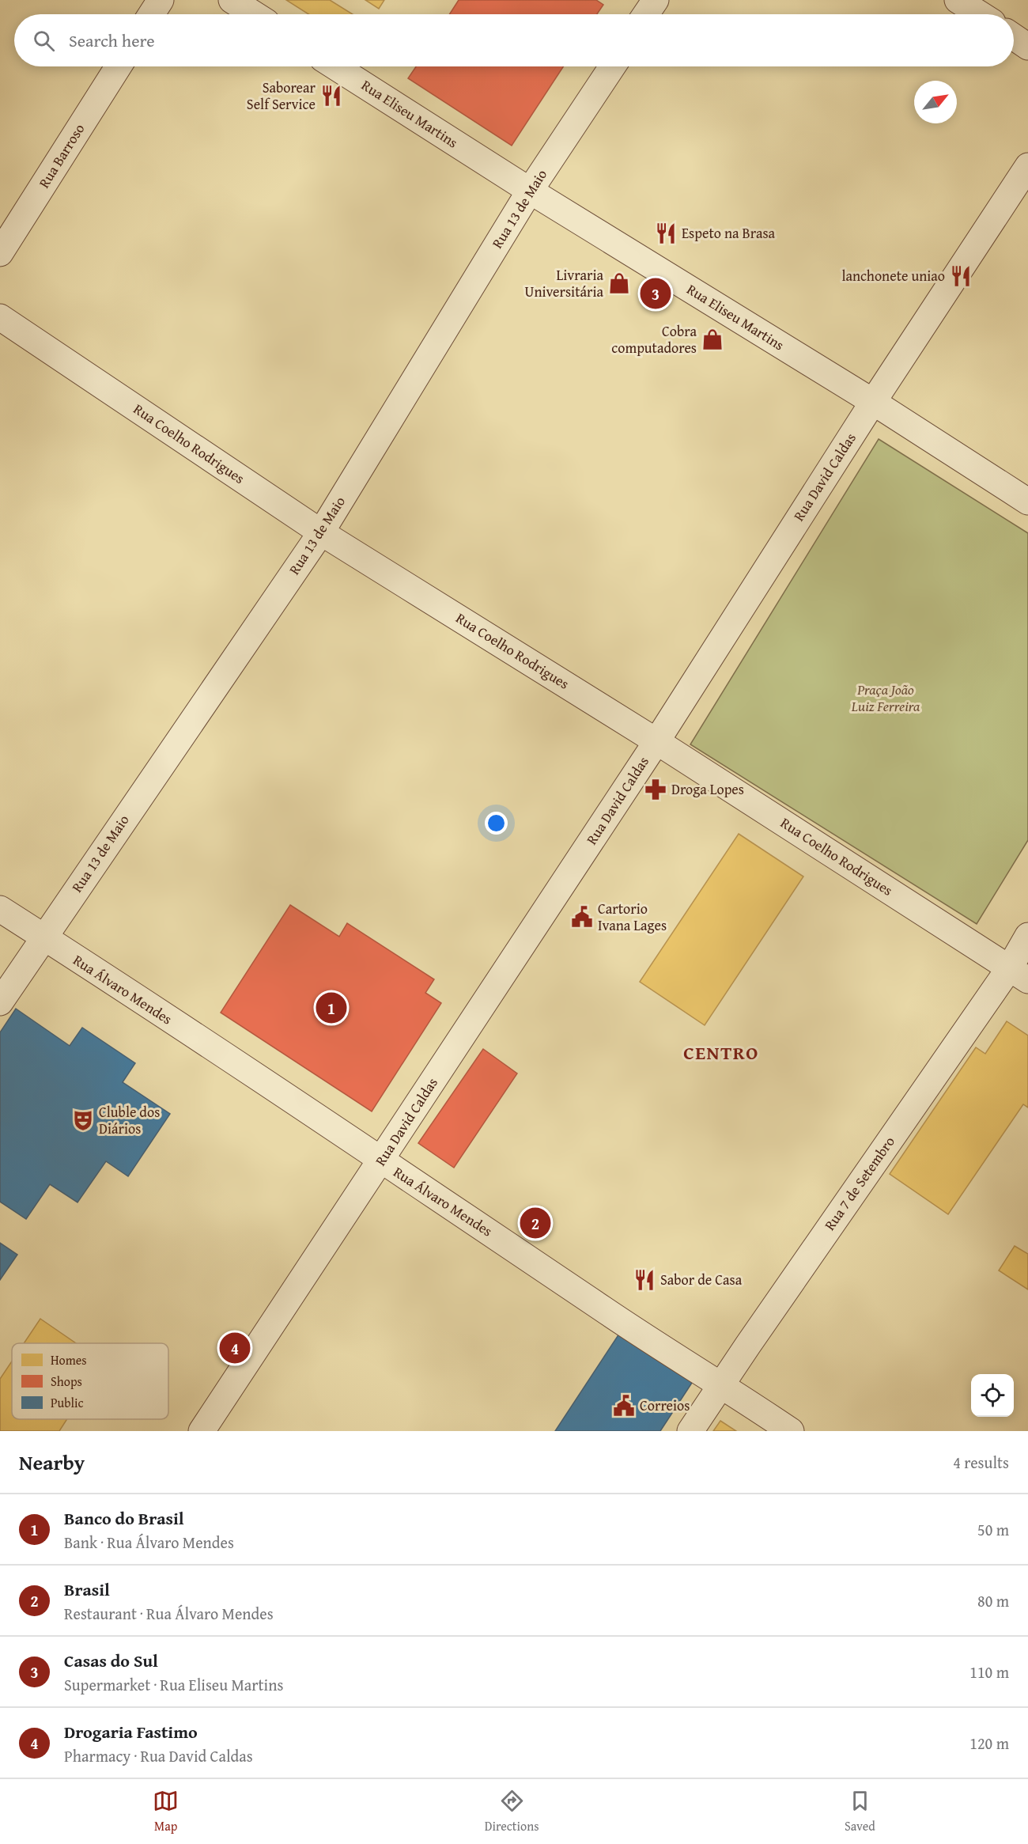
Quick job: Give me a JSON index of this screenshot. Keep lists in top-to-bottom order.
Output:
{
  "streets": {
    "street": [
      "Rua Eliseu Martins",
      "Rua Barroso",
      "Rua 13 de Maio",
      "Rua Coelho Rodrigues",
      "Rua David Caldas",
      "Rua Álvaro Mendes",
      "Rua 7 de Setembro"
    ]
  },
  "crossings": [
    ["Rua Eliseu Martins", "Rua 13 de Maio"],
    ["Rua Eliseu Martins", "Rua David Caldas"],
    ["Rua 13 de Maio", "Rua Coelho Rodrigues"],
    ["Rua 13 de Maio", "Rua Álvaro Mendes"],
    ["Rua Coelho Rodrigues", "Rua David Caldas"],
    ["Rua Coelho Rodrigues", "Rua 7 de Setembro"],
    ["Rua David Caldas", "Rua Álvaro Mendes"],
    ["Rua Álvaro Mendes", "Rua 7 de Setembro"]
  ],
  "districts": ["CENTRO"],
  "parks": ["Praça João Luiz Ferreira"],
  "places": {
    "restaurant": [
      "Saborear Self Service",
      "Espeto na Brasa",
      "lanchonete uniao",
      "Sabor de Casa"
    ],
    "shop": ["Livraria Universitária", "Cobra computadores"],
    "pharmacy": ["Droga Lopes"],
    "public building": ["Cartorio Ivana Lages", "Correios"],
    "theatre": ["Cluble dos Diários"]
  },
  "legend": ["Homes", "Shops", "Public"],
  "north": "top right",
  "page": {
    "search": "Search here",
    "pins": [
      "3",
      "1",
      "2",
      "4"
    ],
    "heading": ["Nearby", "4 results"],
    "list": [
      {
        "mark": "1",
        "name": "Banco do Brasil",
        "note": "Bank · Rua Álvaro Mendes",
        "value": "50 m"
      },
      {
        "mark": "2",
        "name": "Brasil",
        "note": "Restaurant · Rua Álvaro Mendes",
        "value": "80 m"
      },
      {
        "mark": "3",
        "name": "Casas do Sul",
        "note": "Supermarket · Rua Eliseu Martins",
        "value": "110 m"
      },
      {
        "mark": "4",
        "name": "Drogaria Fastimo",
        "note": "Pharmacy · Rua David Caldas",
        "value": "120 m"
      }
    ],
    "nav": ["Map", "Directions", "Saved"]
  }
}
